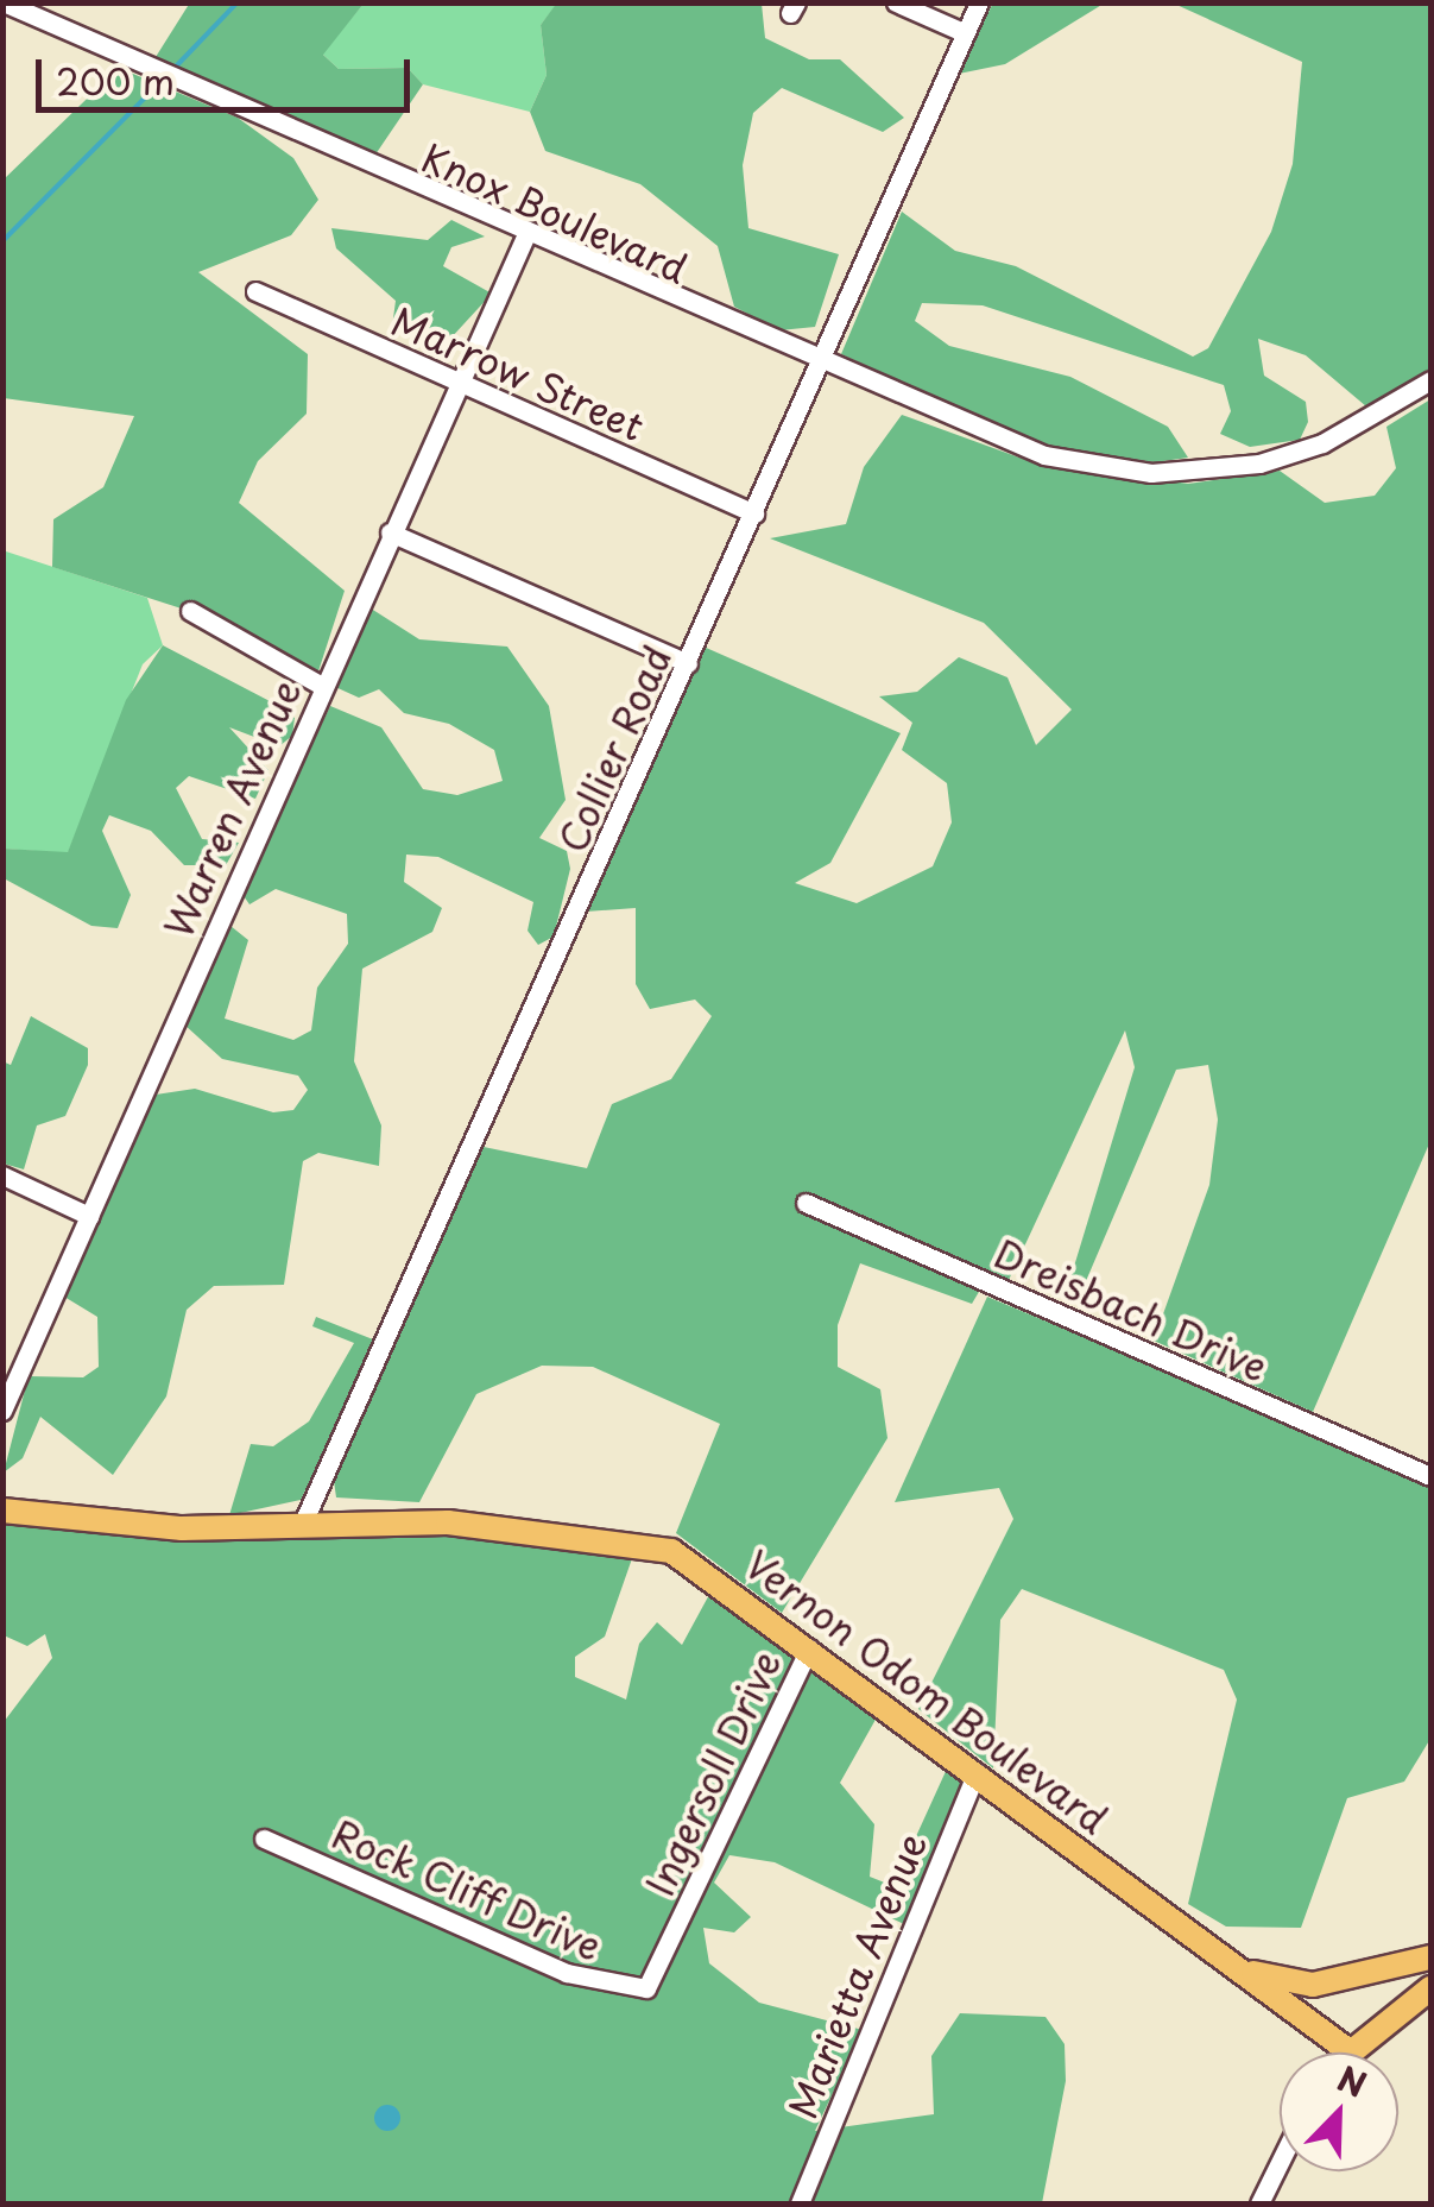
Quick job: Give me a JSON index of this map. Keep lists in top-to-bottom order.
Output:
{
  "streets": {
    "main road": ["Vernon Odom Boulevard"],
    "street": [
      "Knox Boulevard",
      "Marrow Street",
      "Collier Road",
      "Warren Avenue",
      "Dreisbach Drive",
      "Ingersoll Drive",
      "Rock Cliff Drive",
      "Marietta Avenue"
    ]
  },
  "crossings": [
    ["Knox Boulevard", "Collier Road"],
    ["Knox Boulevard", "Warren Avenue"],
    ["Marrow Street", "Collier Road"],
    ["Marrow Street", "Warren Avenue"],
    ["Collier Road", "Vernon Odom Boulevard"],
    ["Vernon Odom Boulevard", "Ingersoll Drive"],
    ["Vernon Odom Boulevard", "Marietta Avenue"],
    ["Ingersoll Drive", "Rock Cliff Drive"]
  ],
  "scale_bar": "200 m",
  "north": "top right"
}
